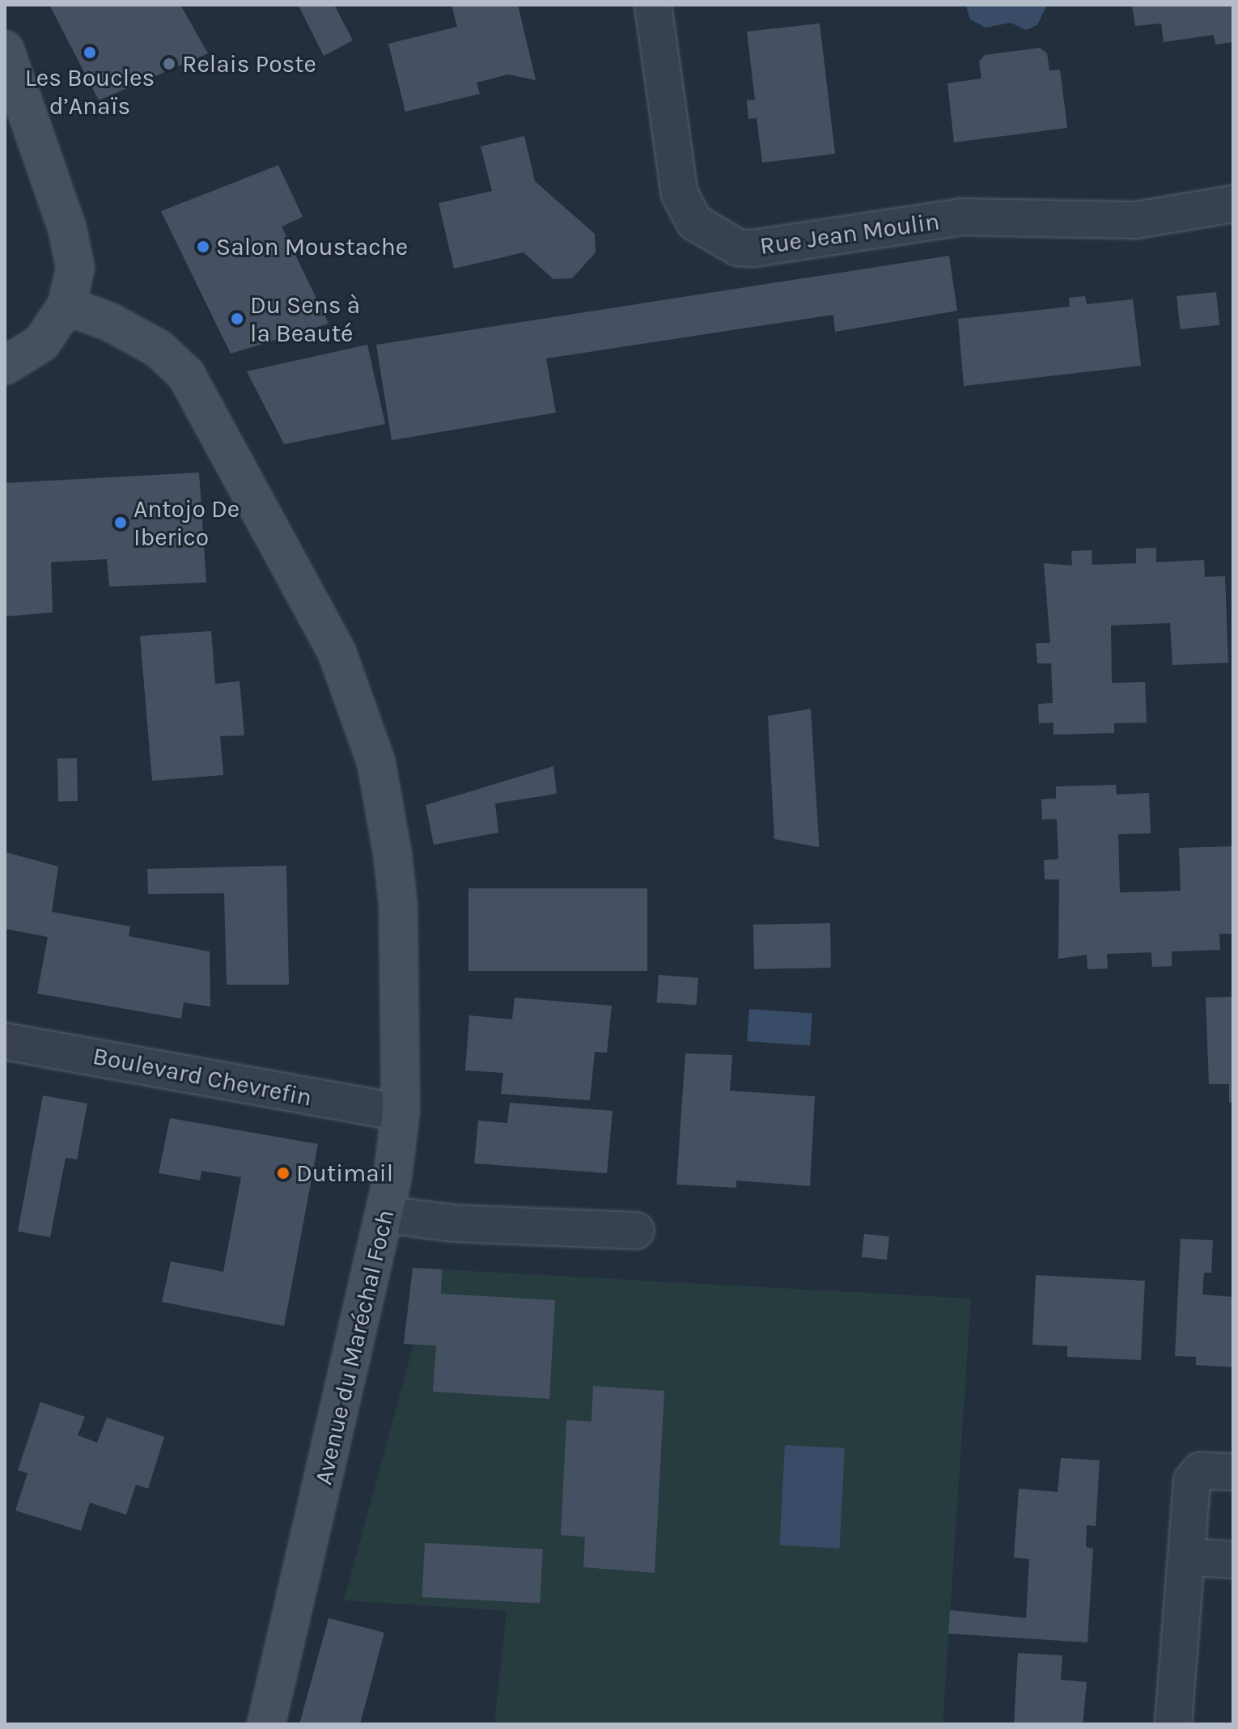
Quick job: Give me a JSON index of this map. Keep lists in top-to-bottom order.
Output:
{
  "streets": {
    "main road": ["Avenue du Maréchal Foch"],
    "street": ["Rue Jean Moulin", "Boulevard Chevrefin"]
  },
  "crossings": [
    ["Boulevard Chevrefin", "Avenue du Maréchal Foch"]
  ],
  "places": [
    "Les Boucles d’Anaïs",
    "Relais Poste",
    "Salon Moustache",
    "Du Sens à la Beauté",
    "Antojo De Iberico",
    "Dutimail"
  ]
}
